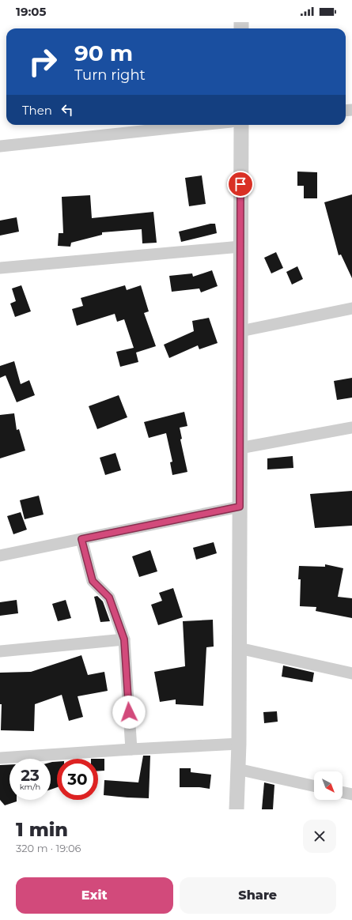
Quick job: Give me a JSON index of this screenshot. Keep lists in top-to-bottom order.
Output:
{
  "north": "bottom right",
  "page": {
    "status": "19:05",
    "turn": ["90 m", "Turn right"],
    "then": "Then",
    "speed": "23 km/h",
    "limit": "30",
    "heading": ["1 min", "320 m · 19:06"],
    "buttons": ["Exit", "Share"]
  }
}
